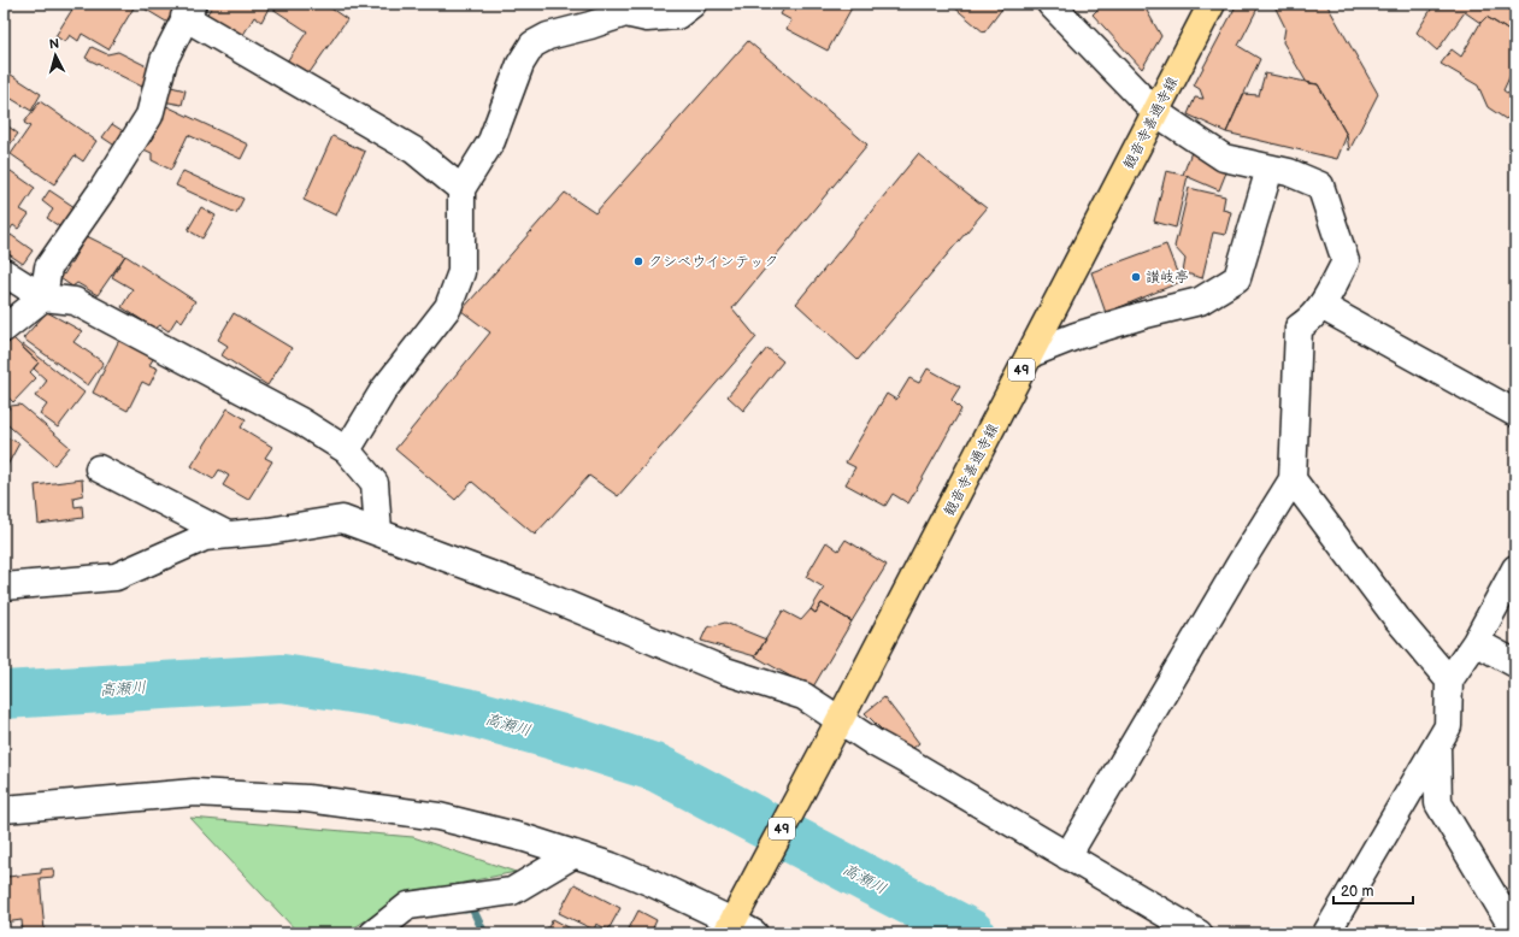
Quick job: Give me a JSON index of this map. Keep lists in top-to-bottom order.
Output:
{
  "streets": {
    "main road": ["観音寺善通寺線", "49"]
  },
  "water": ["高瀬川"],
  "places": ["クシベウインテック", "讃岐亭"],
  "scale_bar": "20 m",
  "north": "top"
}
